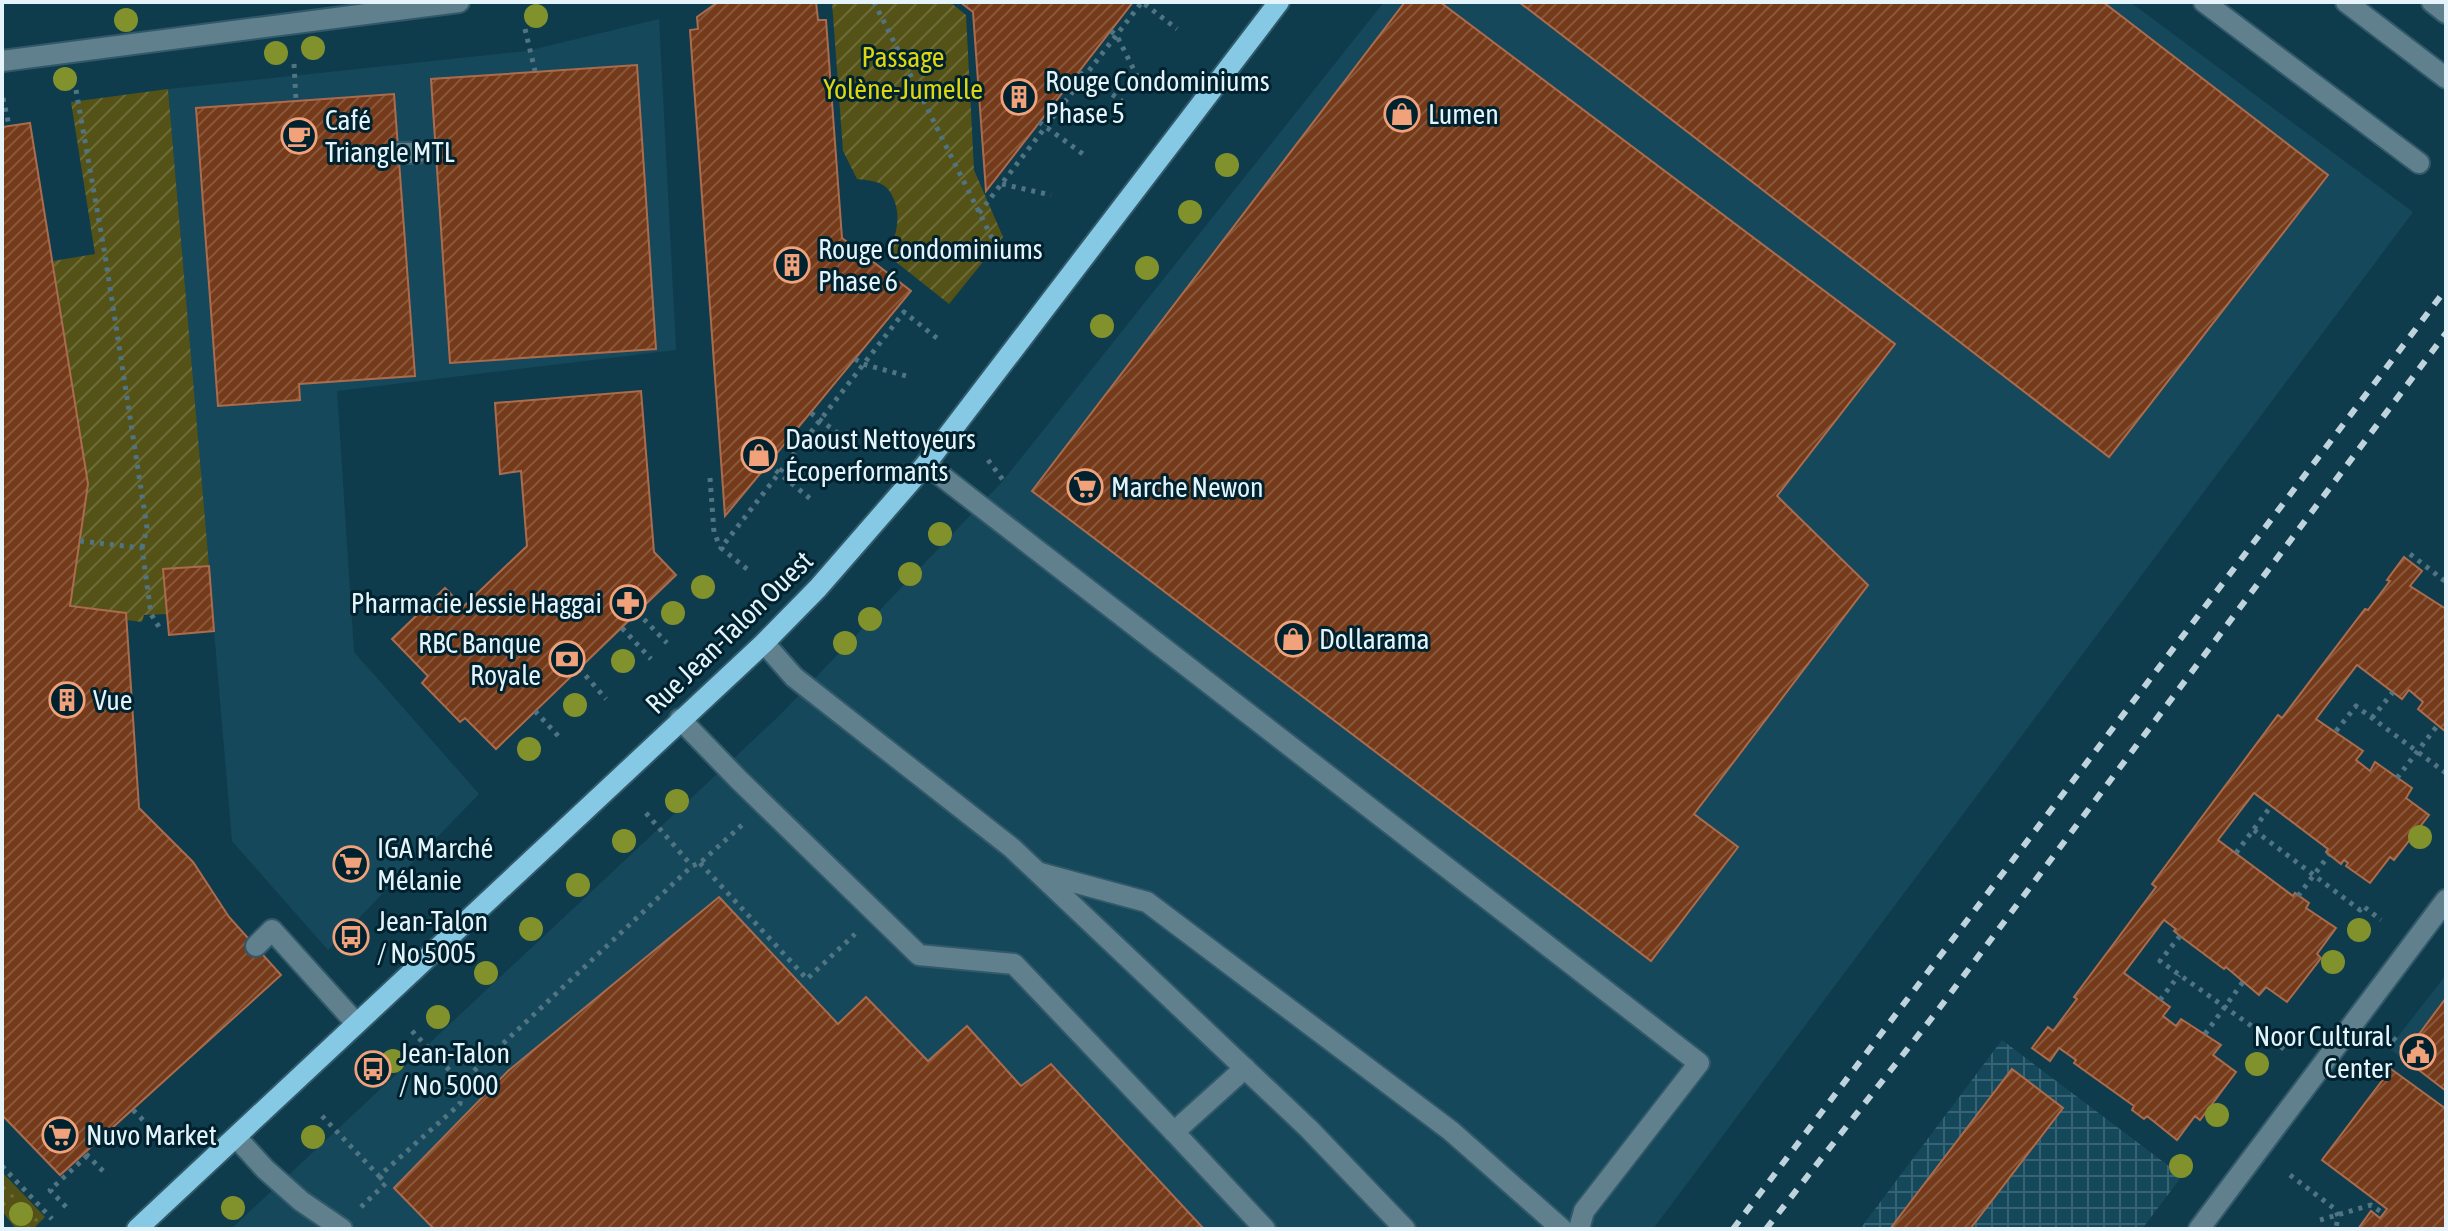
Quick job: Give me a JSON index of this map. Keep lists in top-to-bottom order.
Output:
{
  "streets": {
    "main road": ["Rue Jean-Talon Ouest"]
  },
  "parks": ["Passage Yolène-Jumelle"],
  "places": {
    "building": ["Rouge Condominiums Phase 5", "Rouge Condominiums Phase 6", "Vue"],
    "shop": ["Lumen", "Daoust Nettoyeurs Écoperformants", "Dollarama"],
    "cafe": ["Café Triangle MTL"],
    "supermarket": ["Marche Newon", "IGA Marché Mélanie", "Nuvo Market"],
    "pharmacy": ["Pharmacie Jessie Haggai"],
    "bank": ["RBC Banque Royale"],
    "bus stop": ["Jean-Talon / No 5005", "Jean-Talon / No 5000"],
    "public building": ["Noor Cultural Center"]
  }
}
